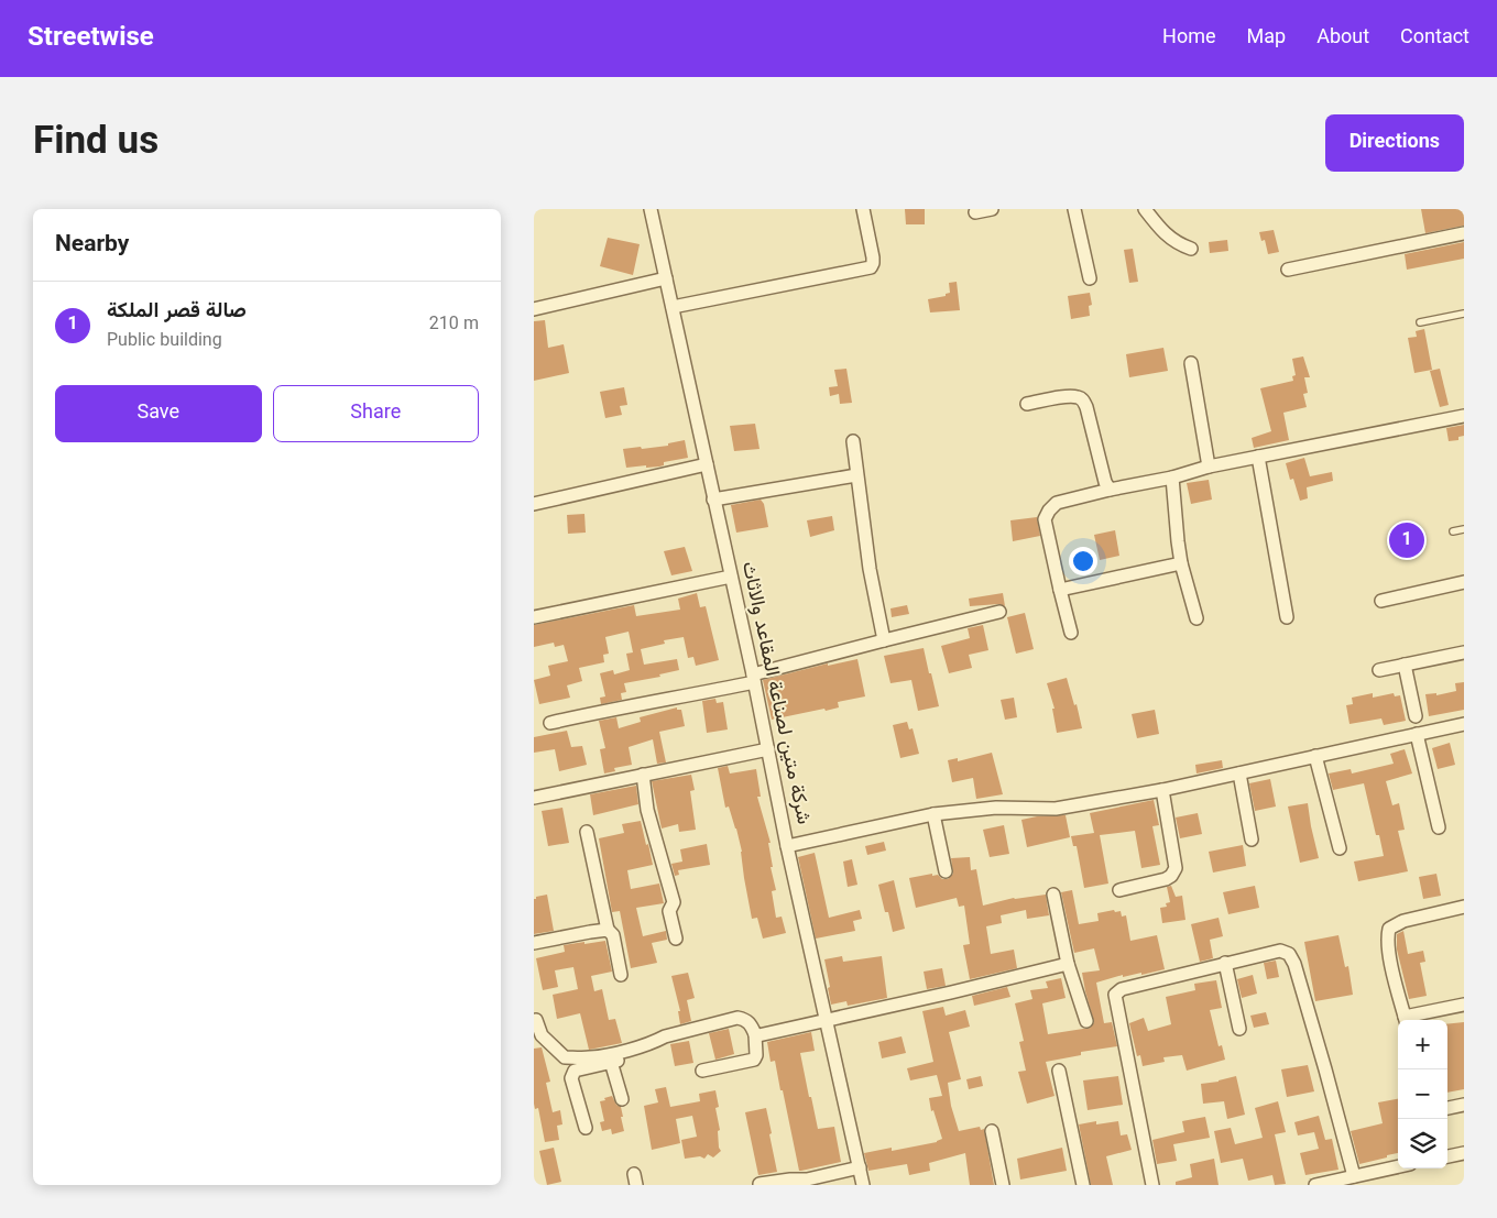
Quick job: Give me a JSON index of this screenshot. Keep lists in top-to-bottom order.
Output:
{
  "streets": {
    "street": ["شركة متين لصناعة المقاعد والاثاث"]
  },
  "page": {
    "header": "Streetwise",
    "nav": [
      "Home",
      "Map",
      "About",
      "Contact"
    ],
    "title": "Find us",
    "buttons": [
      "Directions",
      ["Save", "Share"]
    ],
    "heading": "Nearby",
    "list": [
      {
        "mark": "1",
        "name": "صالة قصر الملكة",
        "note": "Public building",
        "value": "210 m"
      }
    ],
    "pins": "1",
    "map_buttons": ["+", "−"]
  }
}
